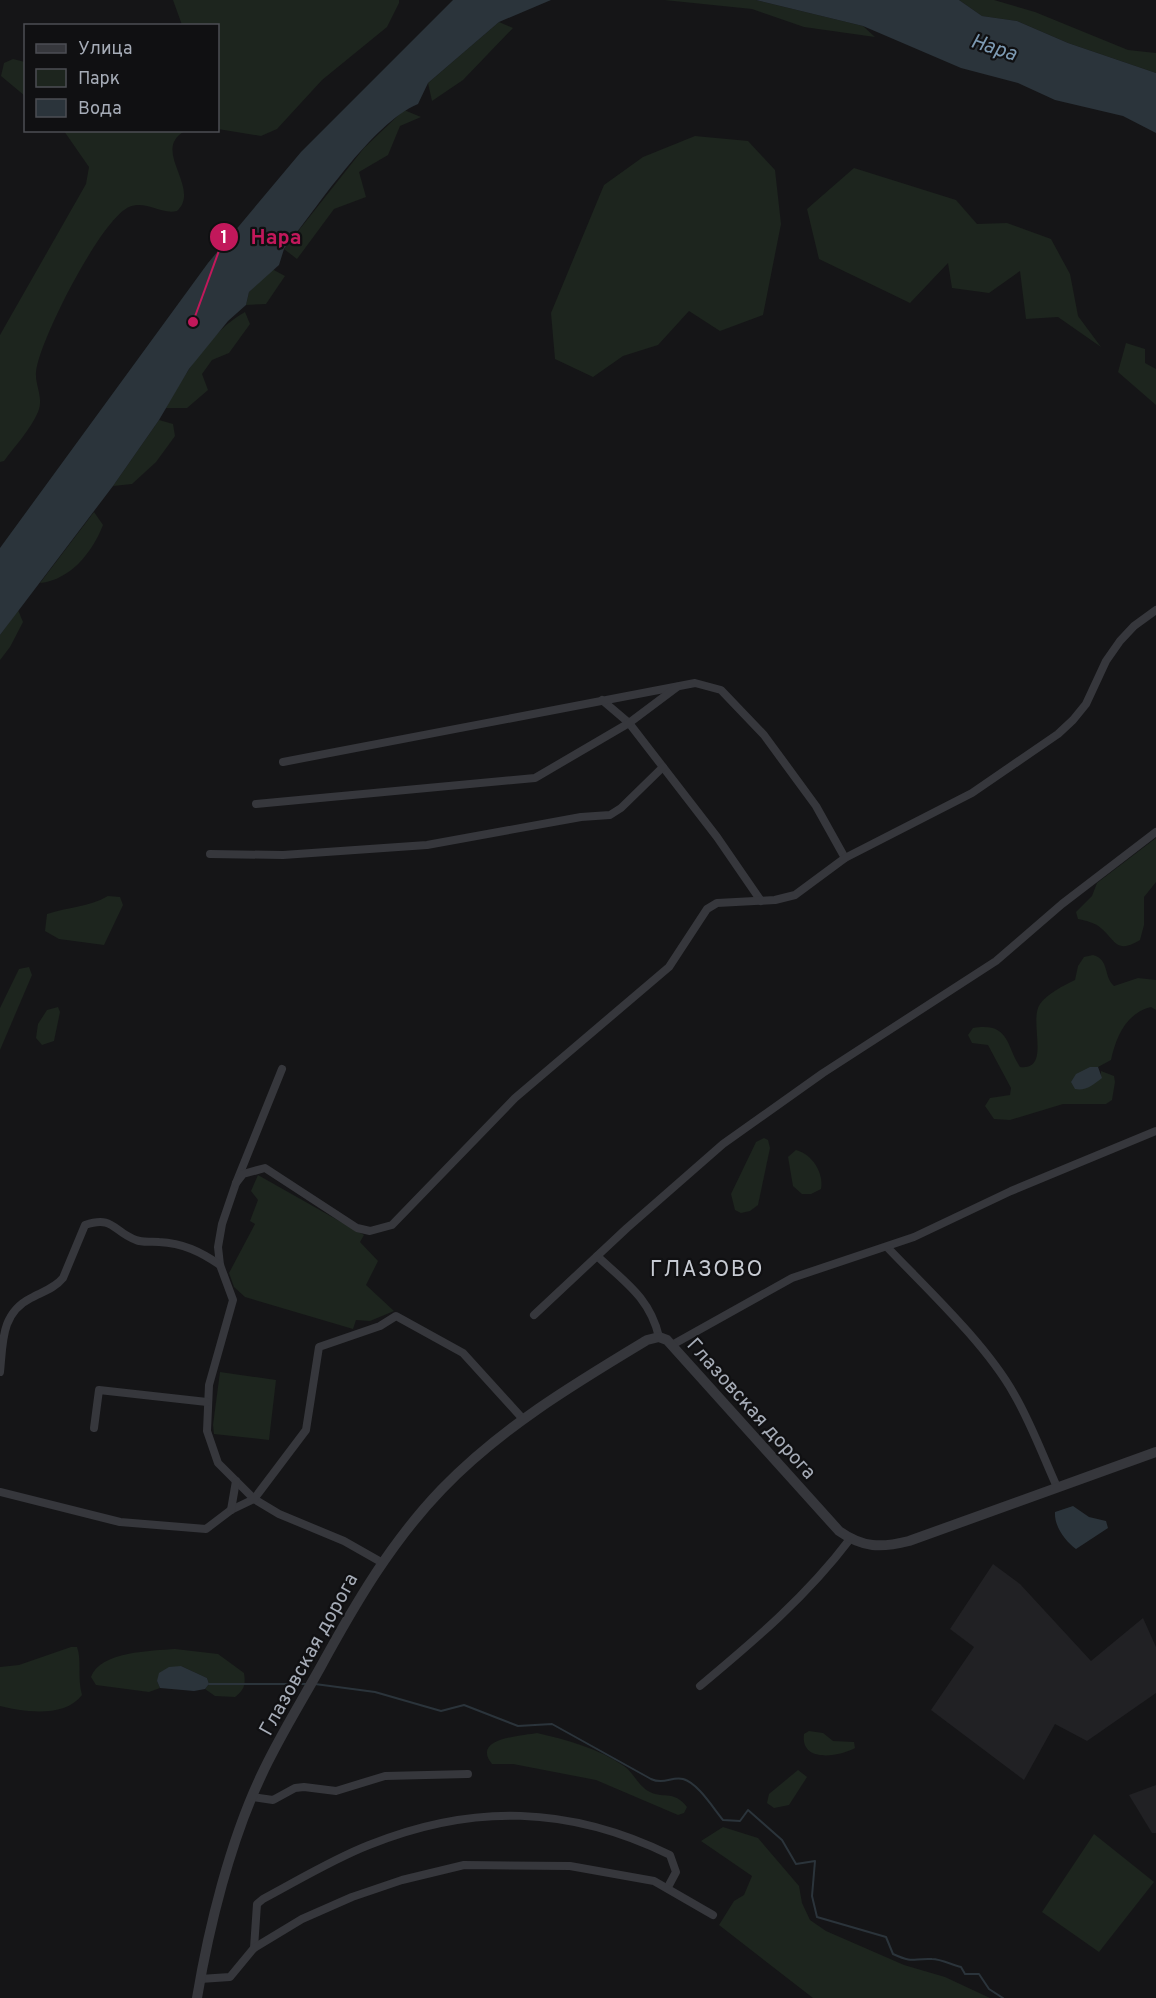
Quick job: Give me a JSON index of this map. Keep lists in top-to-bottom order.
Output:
{
  "streets": {
    "street": ["Глазовская дорога"]
  },
  "districts": ["ГЛАЗОВО"],
  "water": ["Нара"],
  "places": ["Нара"],
  "legend": ["Улица", "Парк", "Вода"]
}
